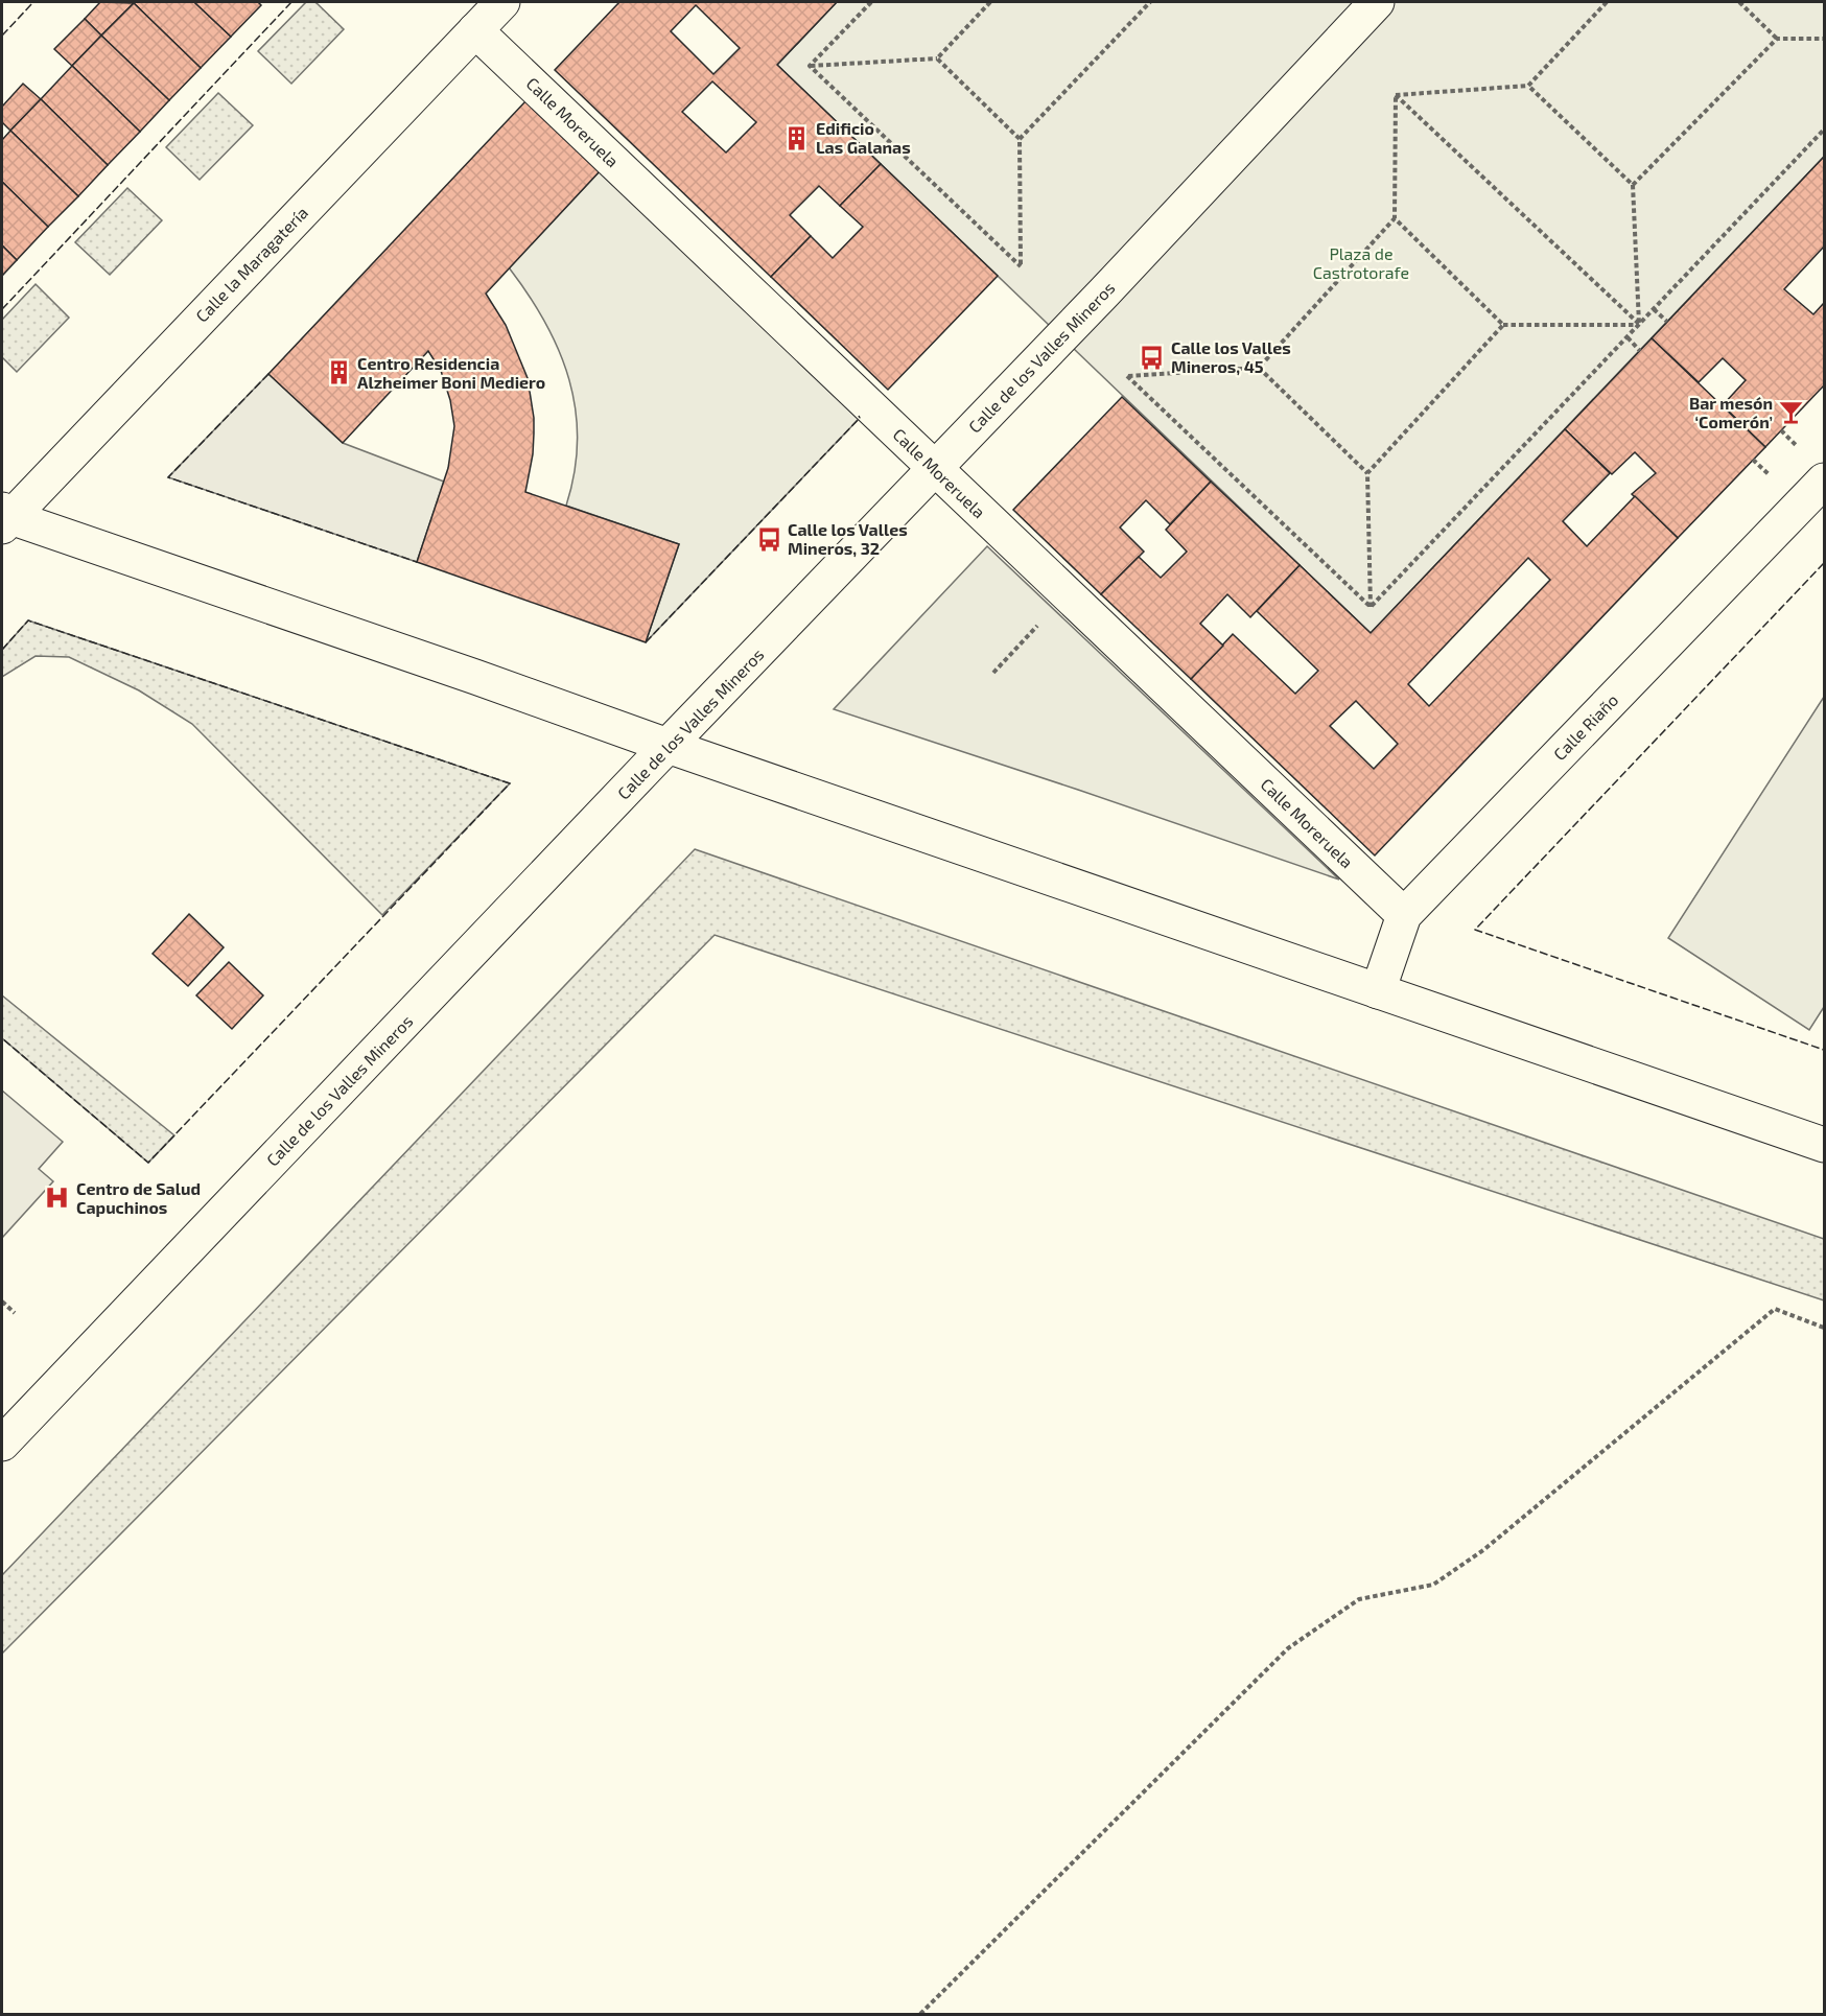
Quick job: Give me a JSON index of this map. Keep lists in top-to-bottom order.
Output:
{
  "streets": {
    "street": [
      "Calle Moreruela",
      "Calle la Maragatería",
      "Calle de los Valles Mineros",
      "Calle Riaño"
    ]
  },
  "crossings": [
    ["Calle Moreruela", "Calle la Maragatería"],
    ["Calle Moreruela", "Calle de los Valles Mineros"],
    ["Calle Moreruela", "Calle Riaño"]
  ],
  "parks": ["Plaza de Castrotorafe"],
  "places": {
    "building": ["Edificio Las Galanas", "Centro Residencia Alzheimer Boni Mediero"],
    "bus stop": ["Calle los Valles Mineros, 45", "Calle los Valles Mineros, 32"],
    "bar": ["Bar mesón ‘Comerón’"],
    "hospital": ["Centro de Salud Capuchinos"]
  }
}
